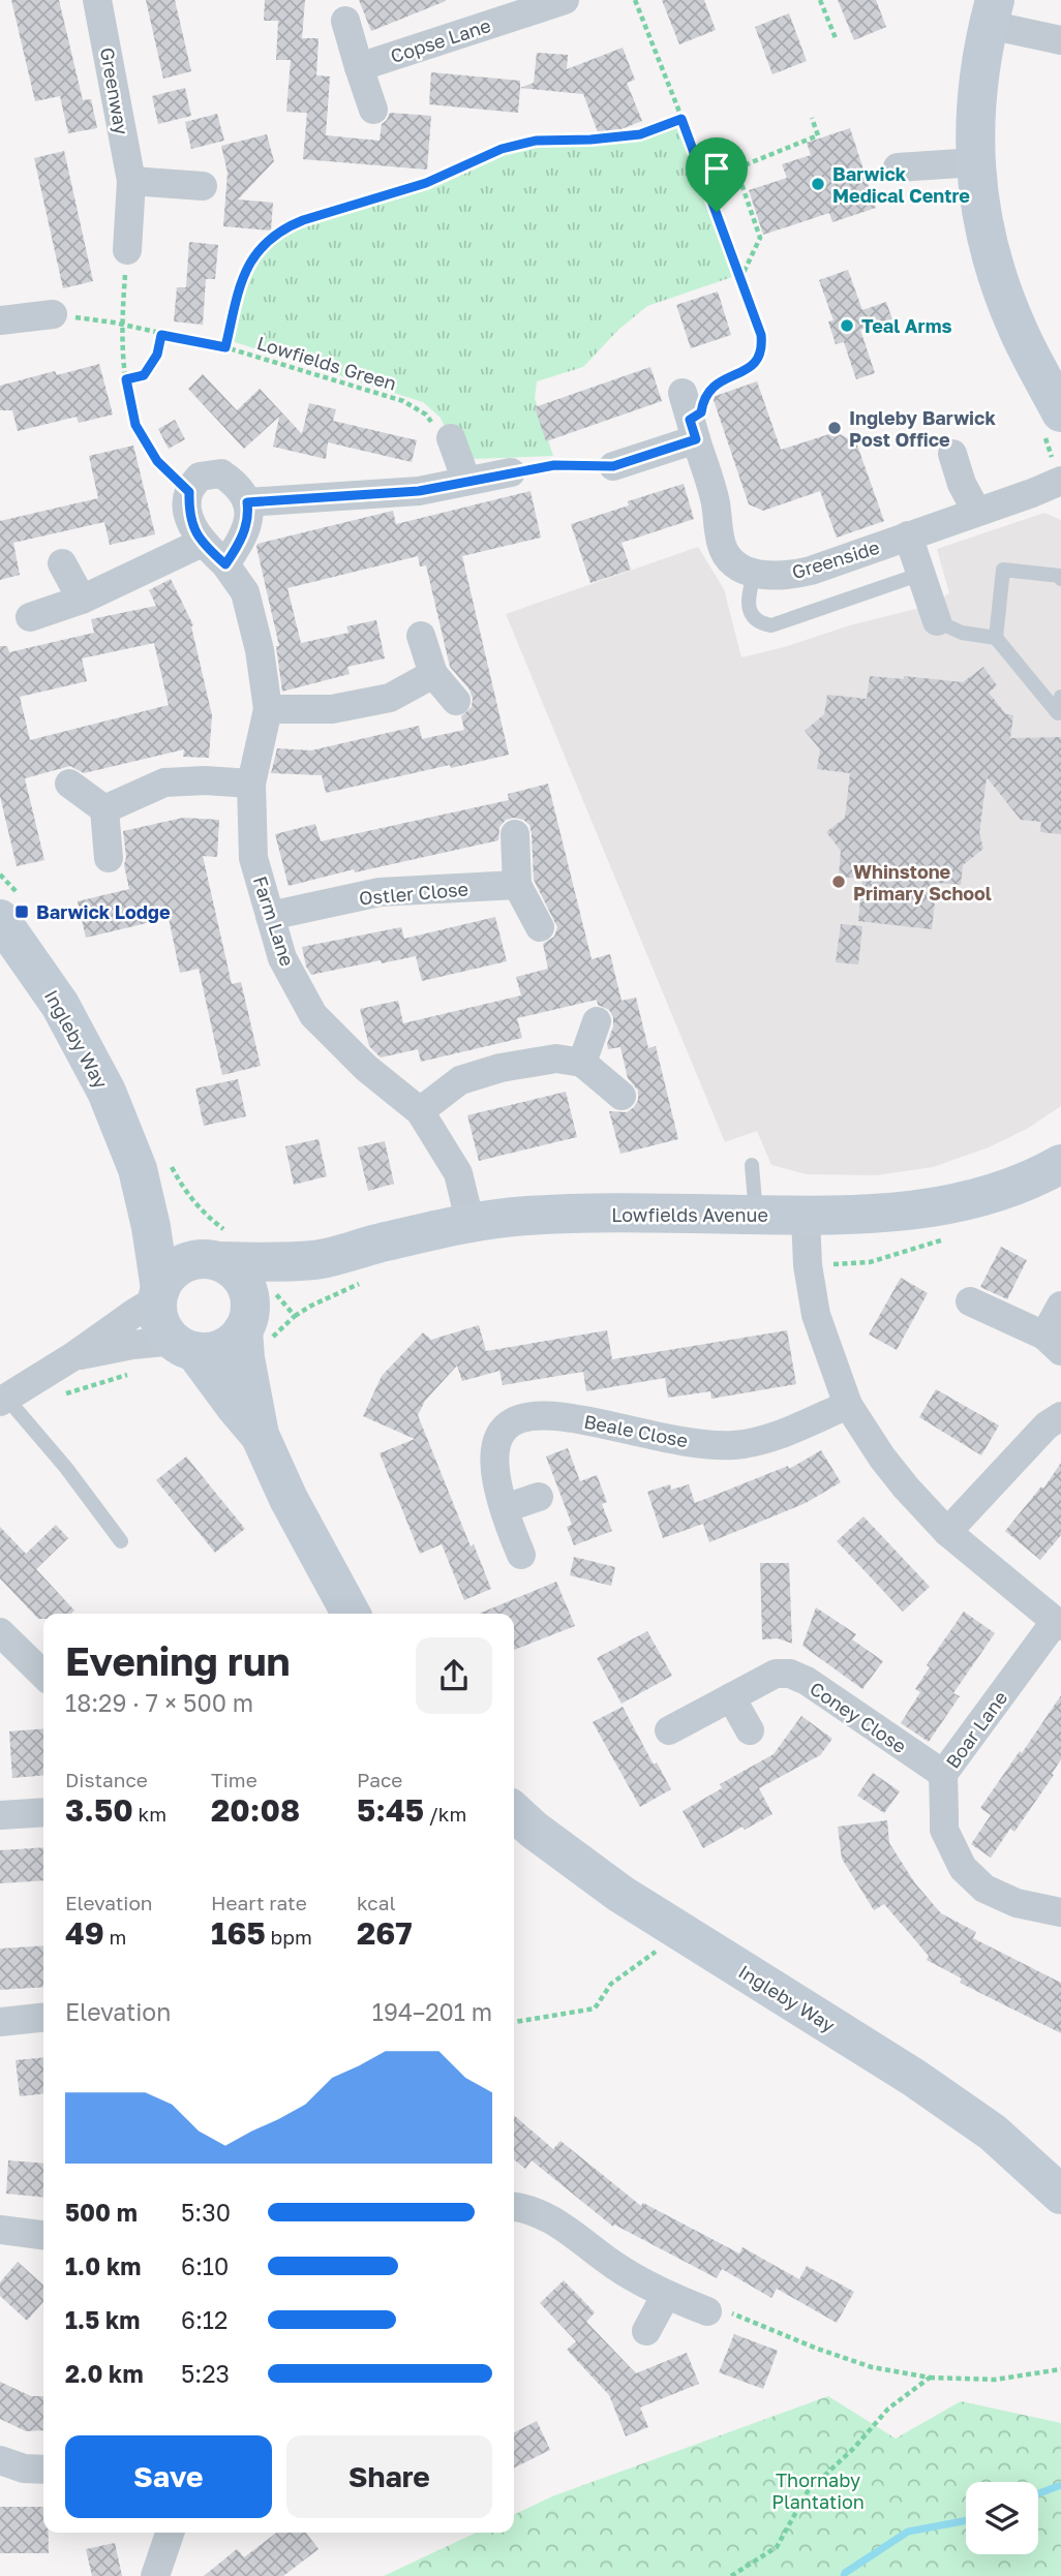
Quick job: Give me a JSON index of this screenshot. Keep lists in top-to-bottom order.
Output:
{
  "streets": {
    "street": [
      "Copse Lane",
      "Greenway",
      "Greenside",
      "Ostler Close",
      "Farm Lane",
      "Ingleby Way",
      "Lowfields Avenue",
      "Beale Close",
      "Coney Close",
      "Boar Lane"
    ],
    "path": ["Lowfields Green"]
  },
  "crossings": [
    ["Ostler Close", "Farm Lane"],
    ["Farm Lane", "Lowfields Avenue"],
    ["Ingleby Way", "Lowfields Avenue"],
    ["Coney Close", "Boar Lane"]
  ],
  "parks": ["Thornaby Plantation"],
  "places": {
    "other": [
      "Barwick Medical Centre",
      "Teal Arms",
      "Ingleby Barwick Post Office",
      "Whinstone Primary School"
    ],
    "transit": ["Barwick Lodge"]
  },
  "page": {
    "heading": ["Evening run", "18:29 · 7 × 500 m"],
    "stats": [
      ["Distance", "3.50 km"],
      ["Time", "20:08"],
      ["Pace", "5:45 /km"],
      ["Elevation", "49 m"],
      ["Heart rate", "165 bpm"],
      ["kcal", "267"]
    ],
    "chart": ["Elevation", "194–201 m"],
    "list": [
      {
        "name": "500 m",
        "note": "5:30"
      },
      {
        "name": "1.0 km",
        "note": "6:10"
      },
      {
        "name": "1.5 km",
        "note": "6:12"
      },
      {
        "name": "2.0 km",
        "note": "5:23"
      }
    ],
    "buttons": ["Save", "Share"]
  }
}
